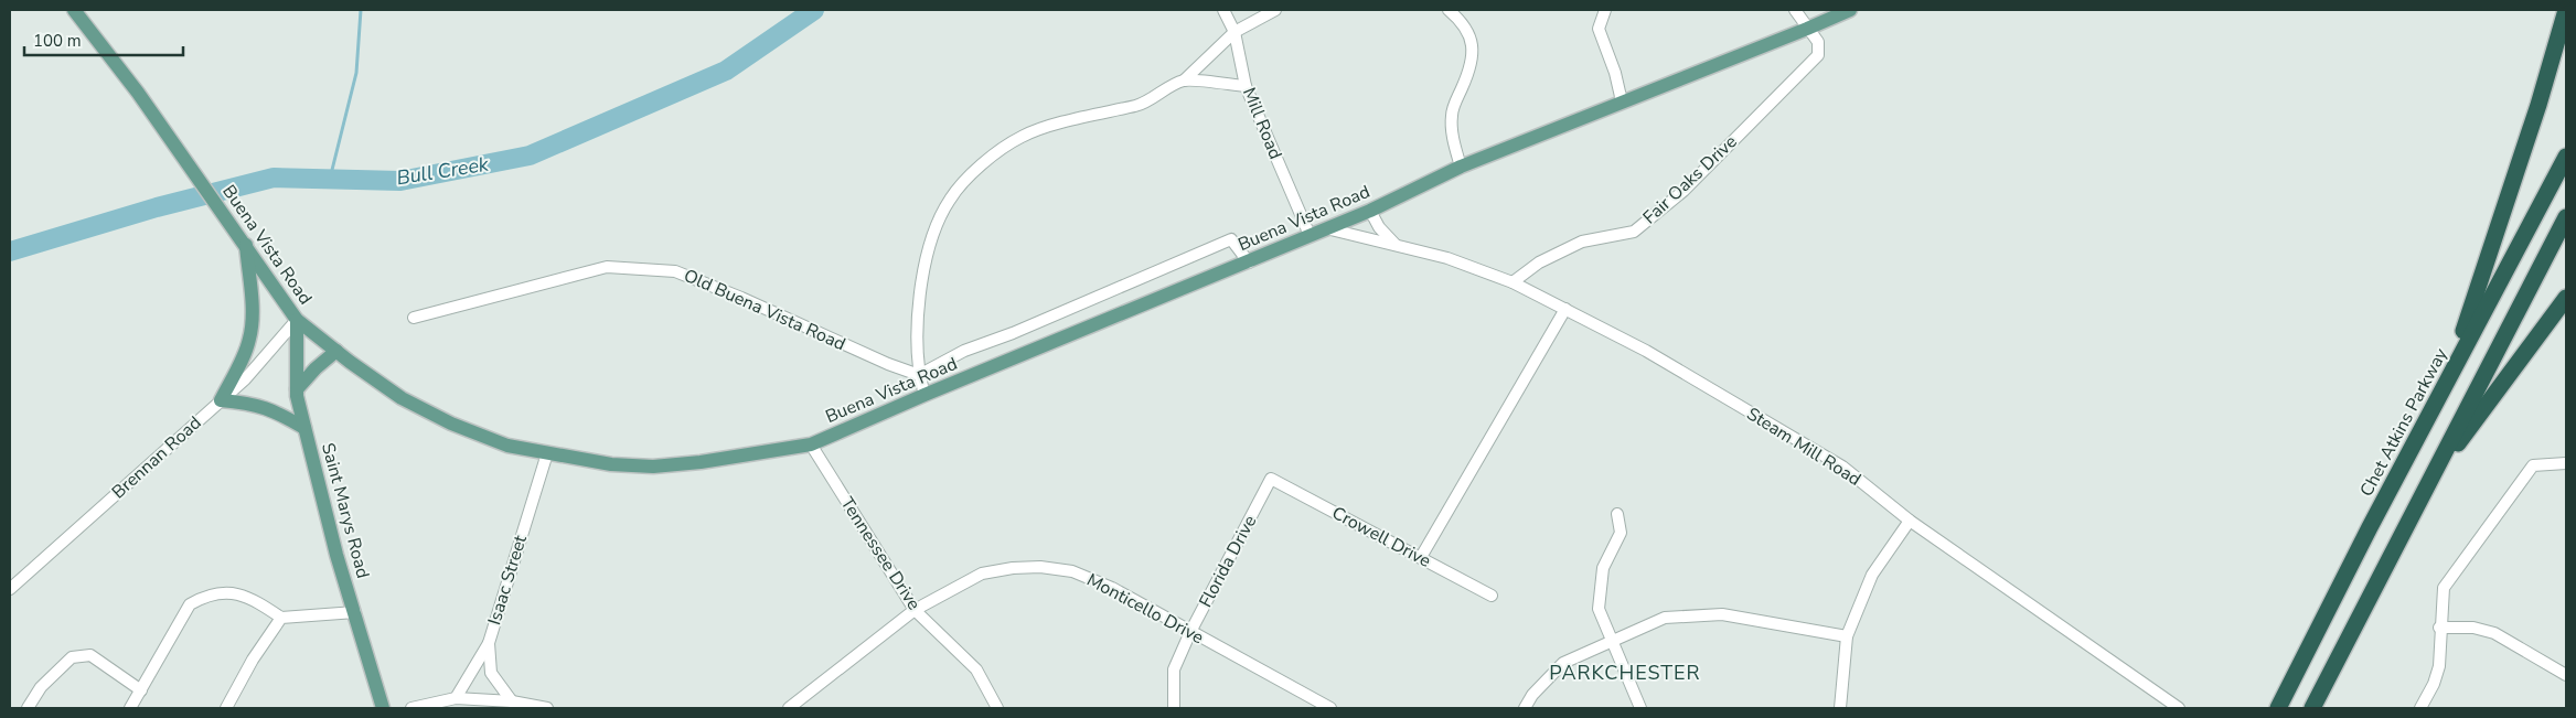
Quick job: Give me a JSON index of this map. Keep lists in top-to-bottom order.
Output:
{
  "streets": {
    "highway": ["Chet Atkins Parkway"],
    "main road": ["Buena Vista Road", "Saint Marys Road"],
    "street": [
      "Mill Road",
      "Fair Oaks Drive",
      "Old Buena Vista Road",
      "Steam Mill Road",
      "Brennan Road",
      "Crowell Drive",
      "Tennessee Drive",
      "Florida Drive",
      "Isaac Street",
      "Monticello Drive"
    ]
  },
  "crossings": [
    ["Mill Road", "Buena Vista Road"],
    ["Fair Oaks Drive", "Buena Vista Road"],
    ["Fair Oaks Drive", "Steam Mill Road"],
    ["Buena Vista Road", "Steam Mill Road"],
    ["Buena Vista Road", "Brennan Road"],
    ["Buena Vista Road", "Saint Marys Road"],
    ["Buena Vista Road", "Tennessee Drive"],
    ["Buena Vista Road", "Isaac Street"],
    ["Brennan Road", "Saint Marys Road"],
    ["Crowell Drive", "Florida Drive"],
    ["Tennessee Drive", "Monticello Drive"],
    ["Florida Drive", "Monticello Drive"]
  ],
  "districts": ["PARKCHESTER"],
  "water": ["Bull Creek"],
  "scale_bar": "100 m"
}
